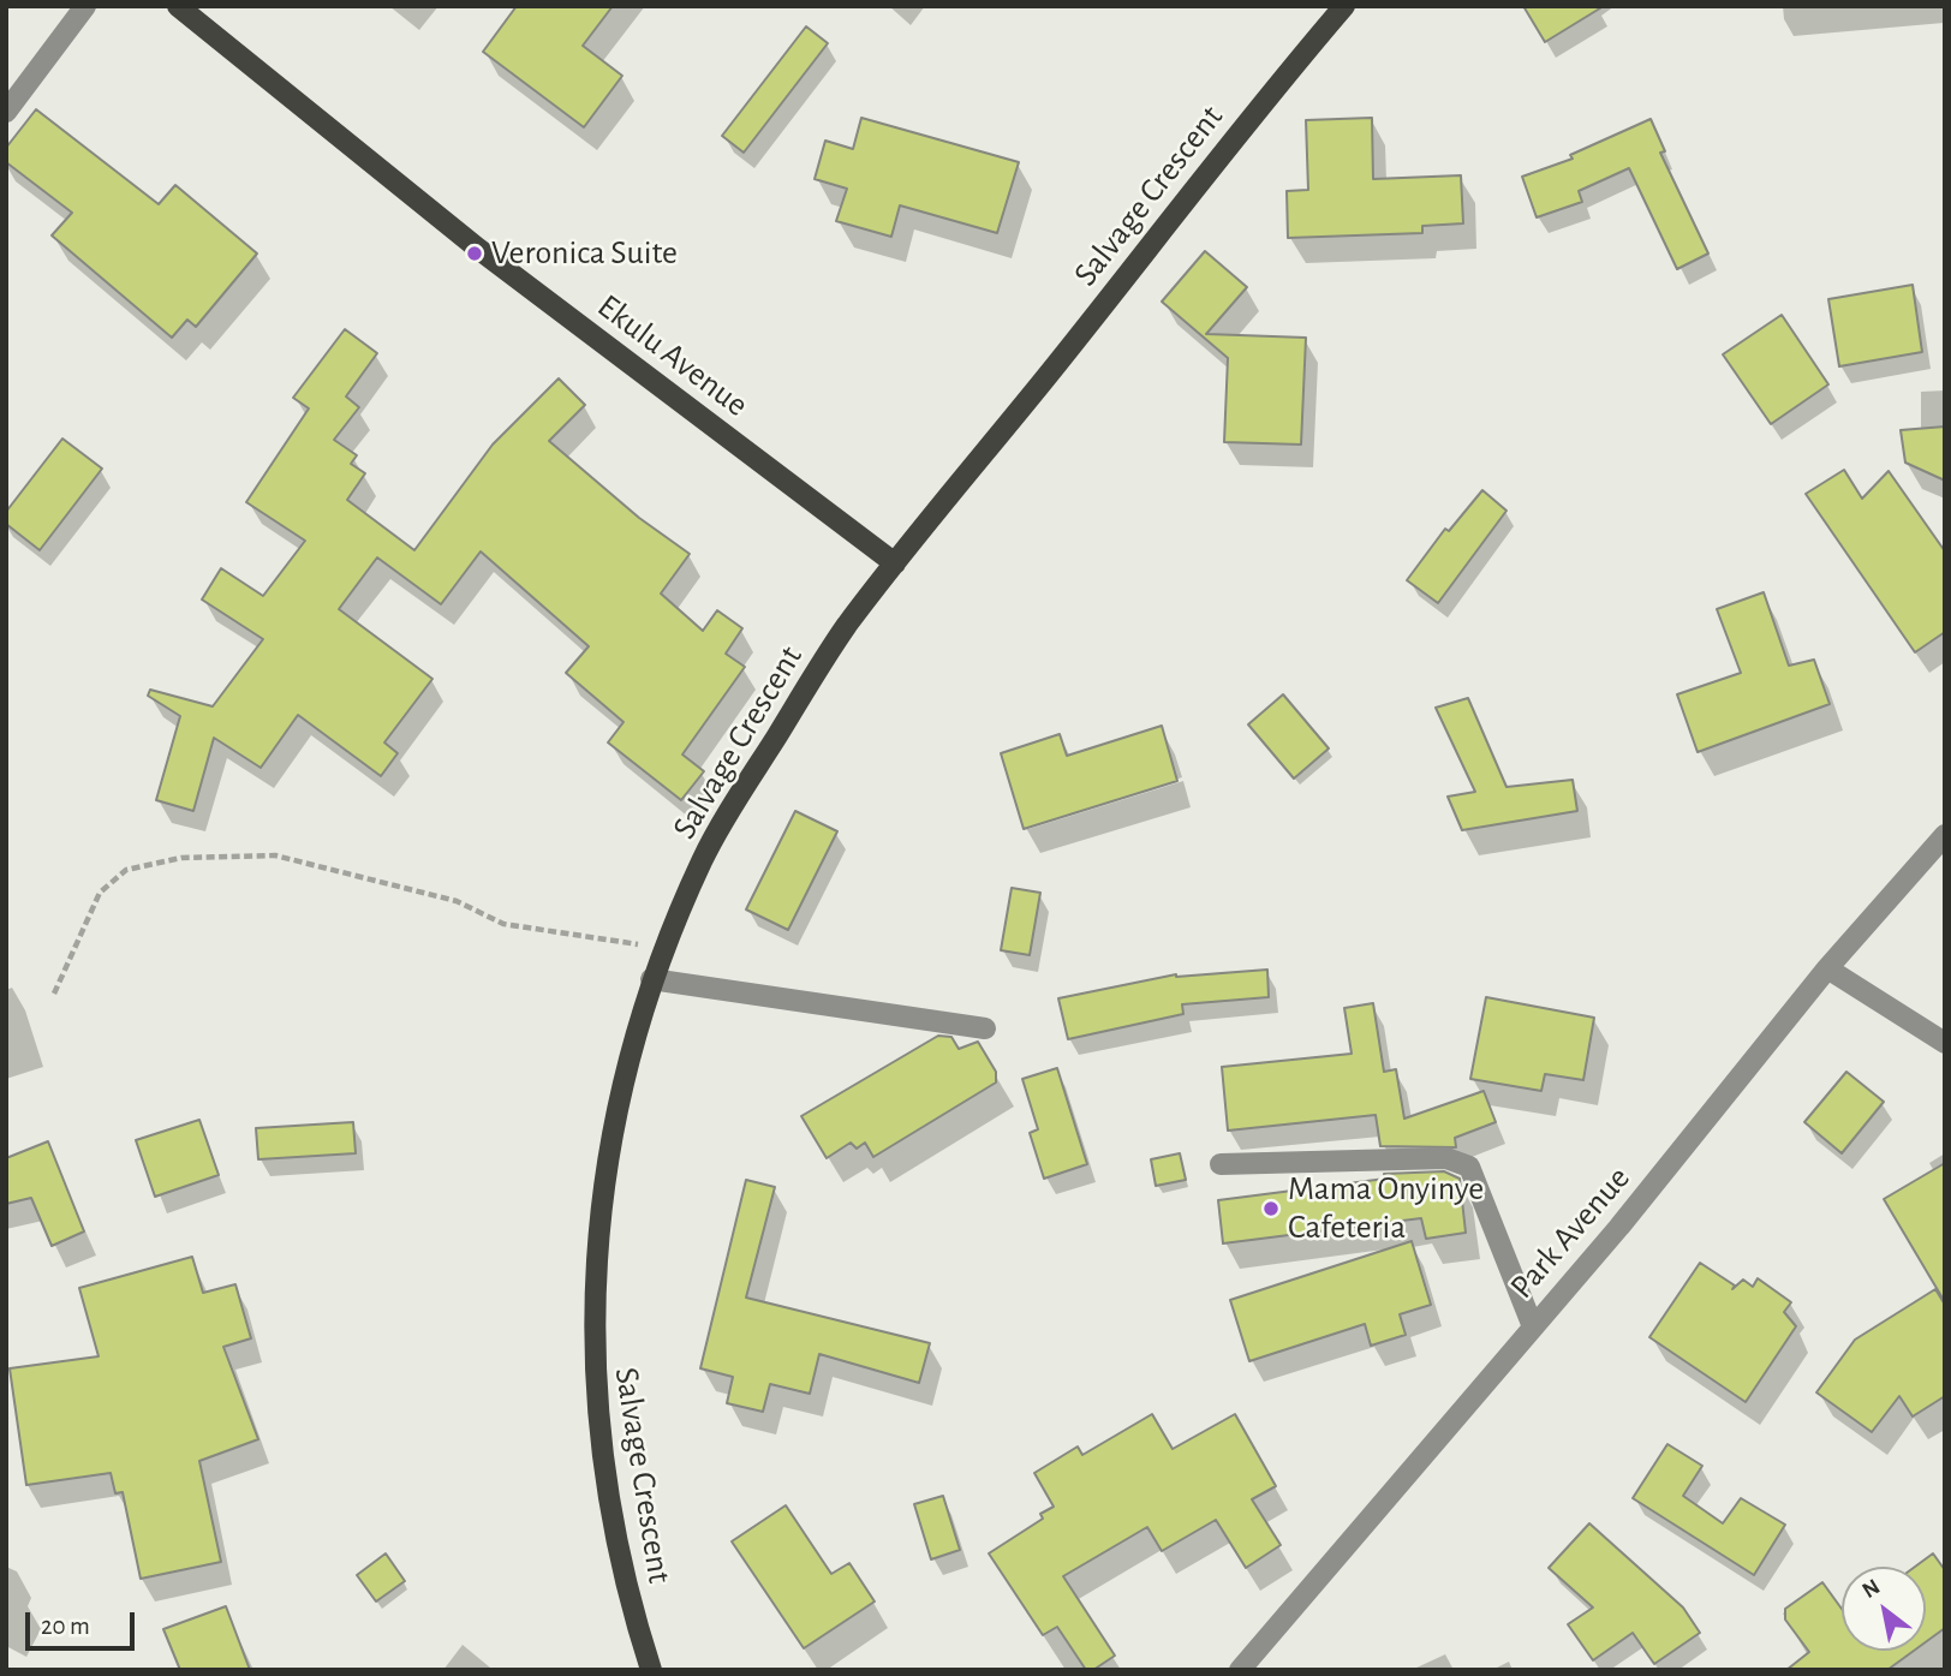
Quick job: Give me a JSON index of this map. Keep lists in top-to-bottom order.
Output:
{
  "streets": {
    "main road": ["Salvage Crescent", "Ekulu Avenue"],
    "street": ["Park Avenue"]
  },
  "crossings": [
    ["Salvage Crescent", "Ekulu Avenue"]
  ],
  "places": ["Veronica Suite", "Mama Onyinye Cafeteria"],
  "scale_bar": "20 m",
  "north": "top left"
}
